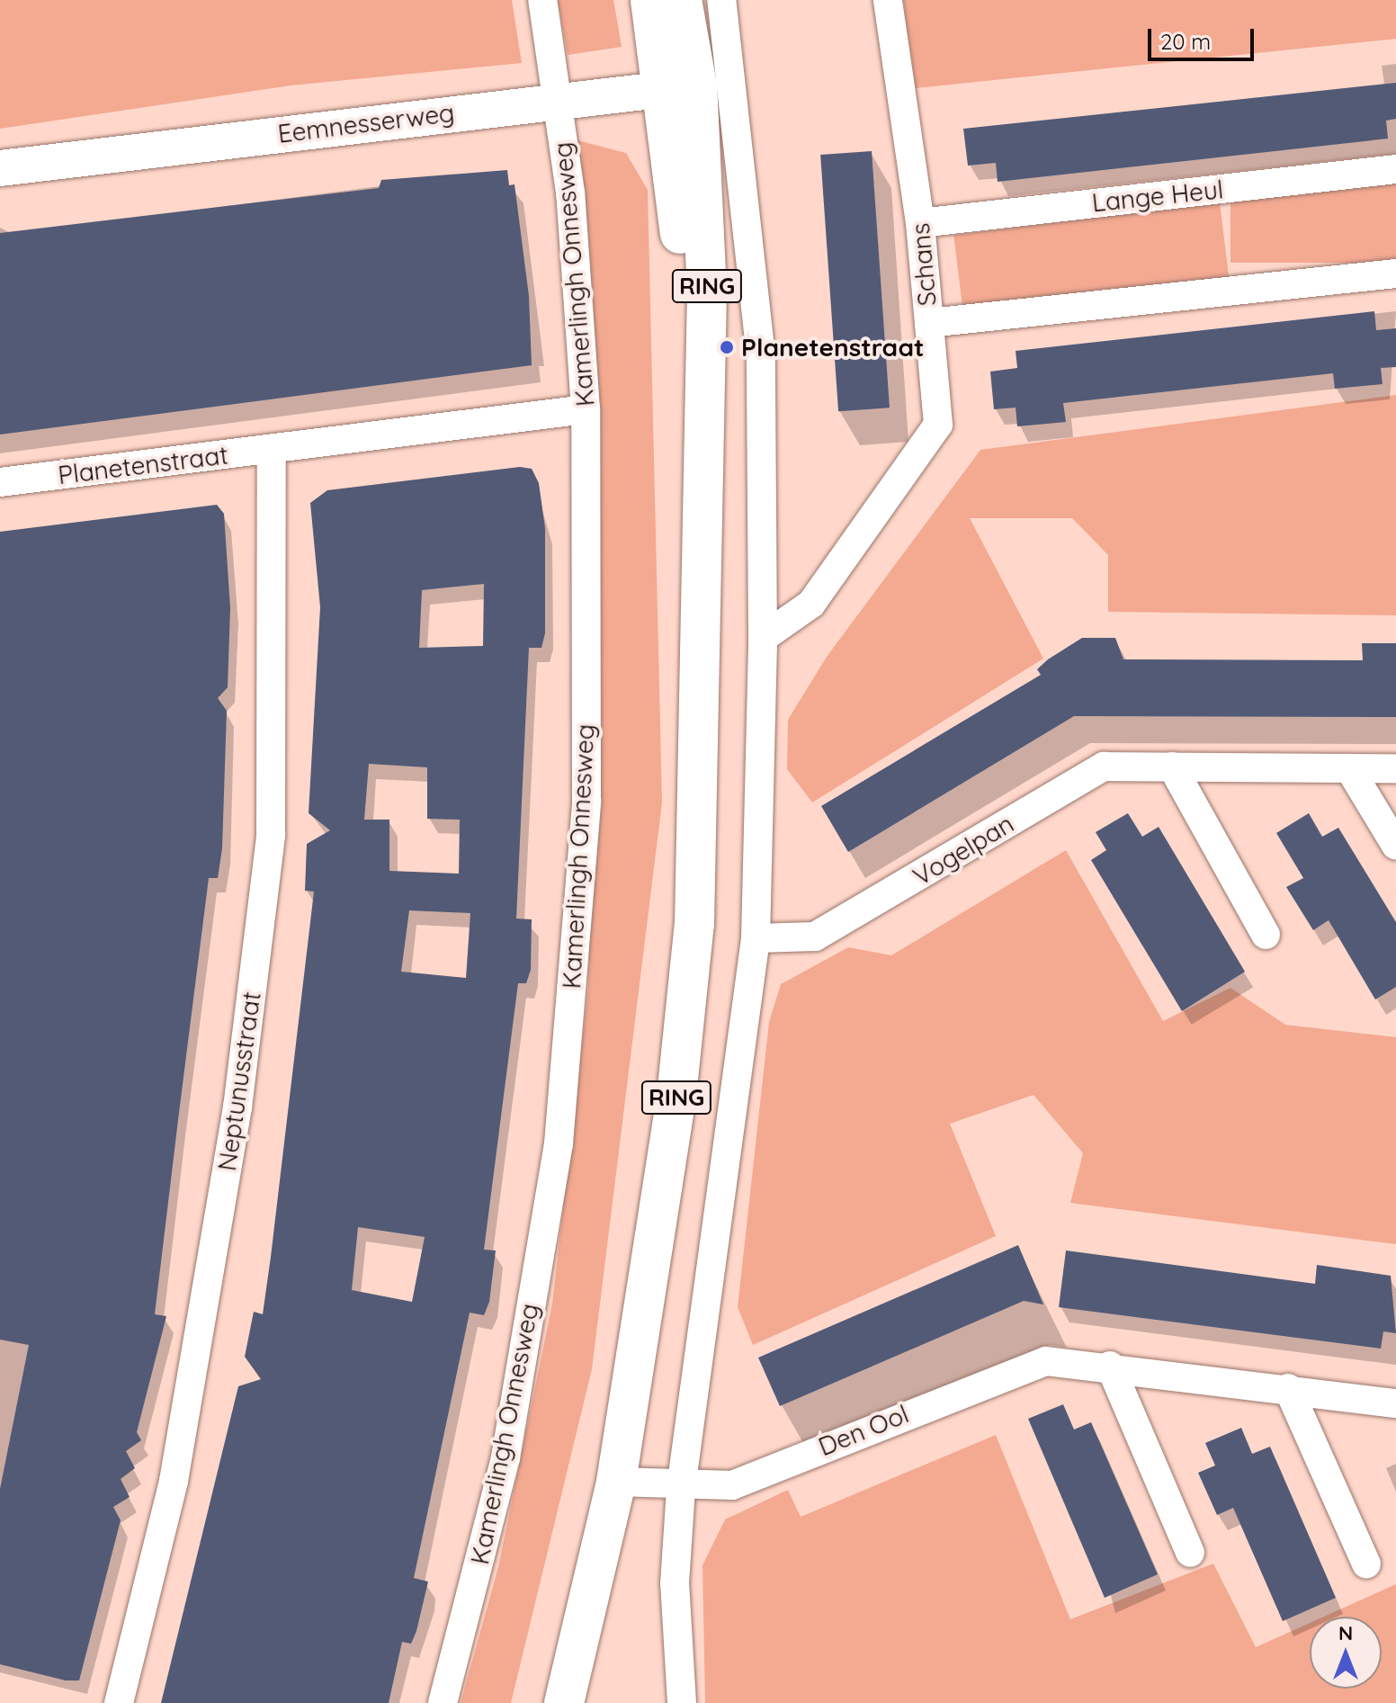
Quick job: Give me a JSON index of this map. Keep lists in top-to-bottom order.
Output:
{
  "streets": {
    "main road": ["RING"],
    "street": [
      "Eemnesserweg",
      "Lange Heul",
      "Schans",
      "Kamerlingh Onnesweg",
      "Planetenstraat",
      "Vogelpan",
      "Neptunusstraat",
      "Den Ool"
    ]
  },
  "crossings": [
    ["Eemnesserweg", "Kamerlingh Onnesweg"],
    ["Eemnesserweg", "RING"],
    ["Lange Heul", "Schans"],
    ["Kamerlingh Onnesweg", "Planetenstraat"],
    ["RING", "Den Ool"],
    ["Planetenstraat", "Neptunusstraat"]
  ],
  "places": ["Planetenstraat"],
  "scale_bar": "20 m",
  "north": "top"
}
